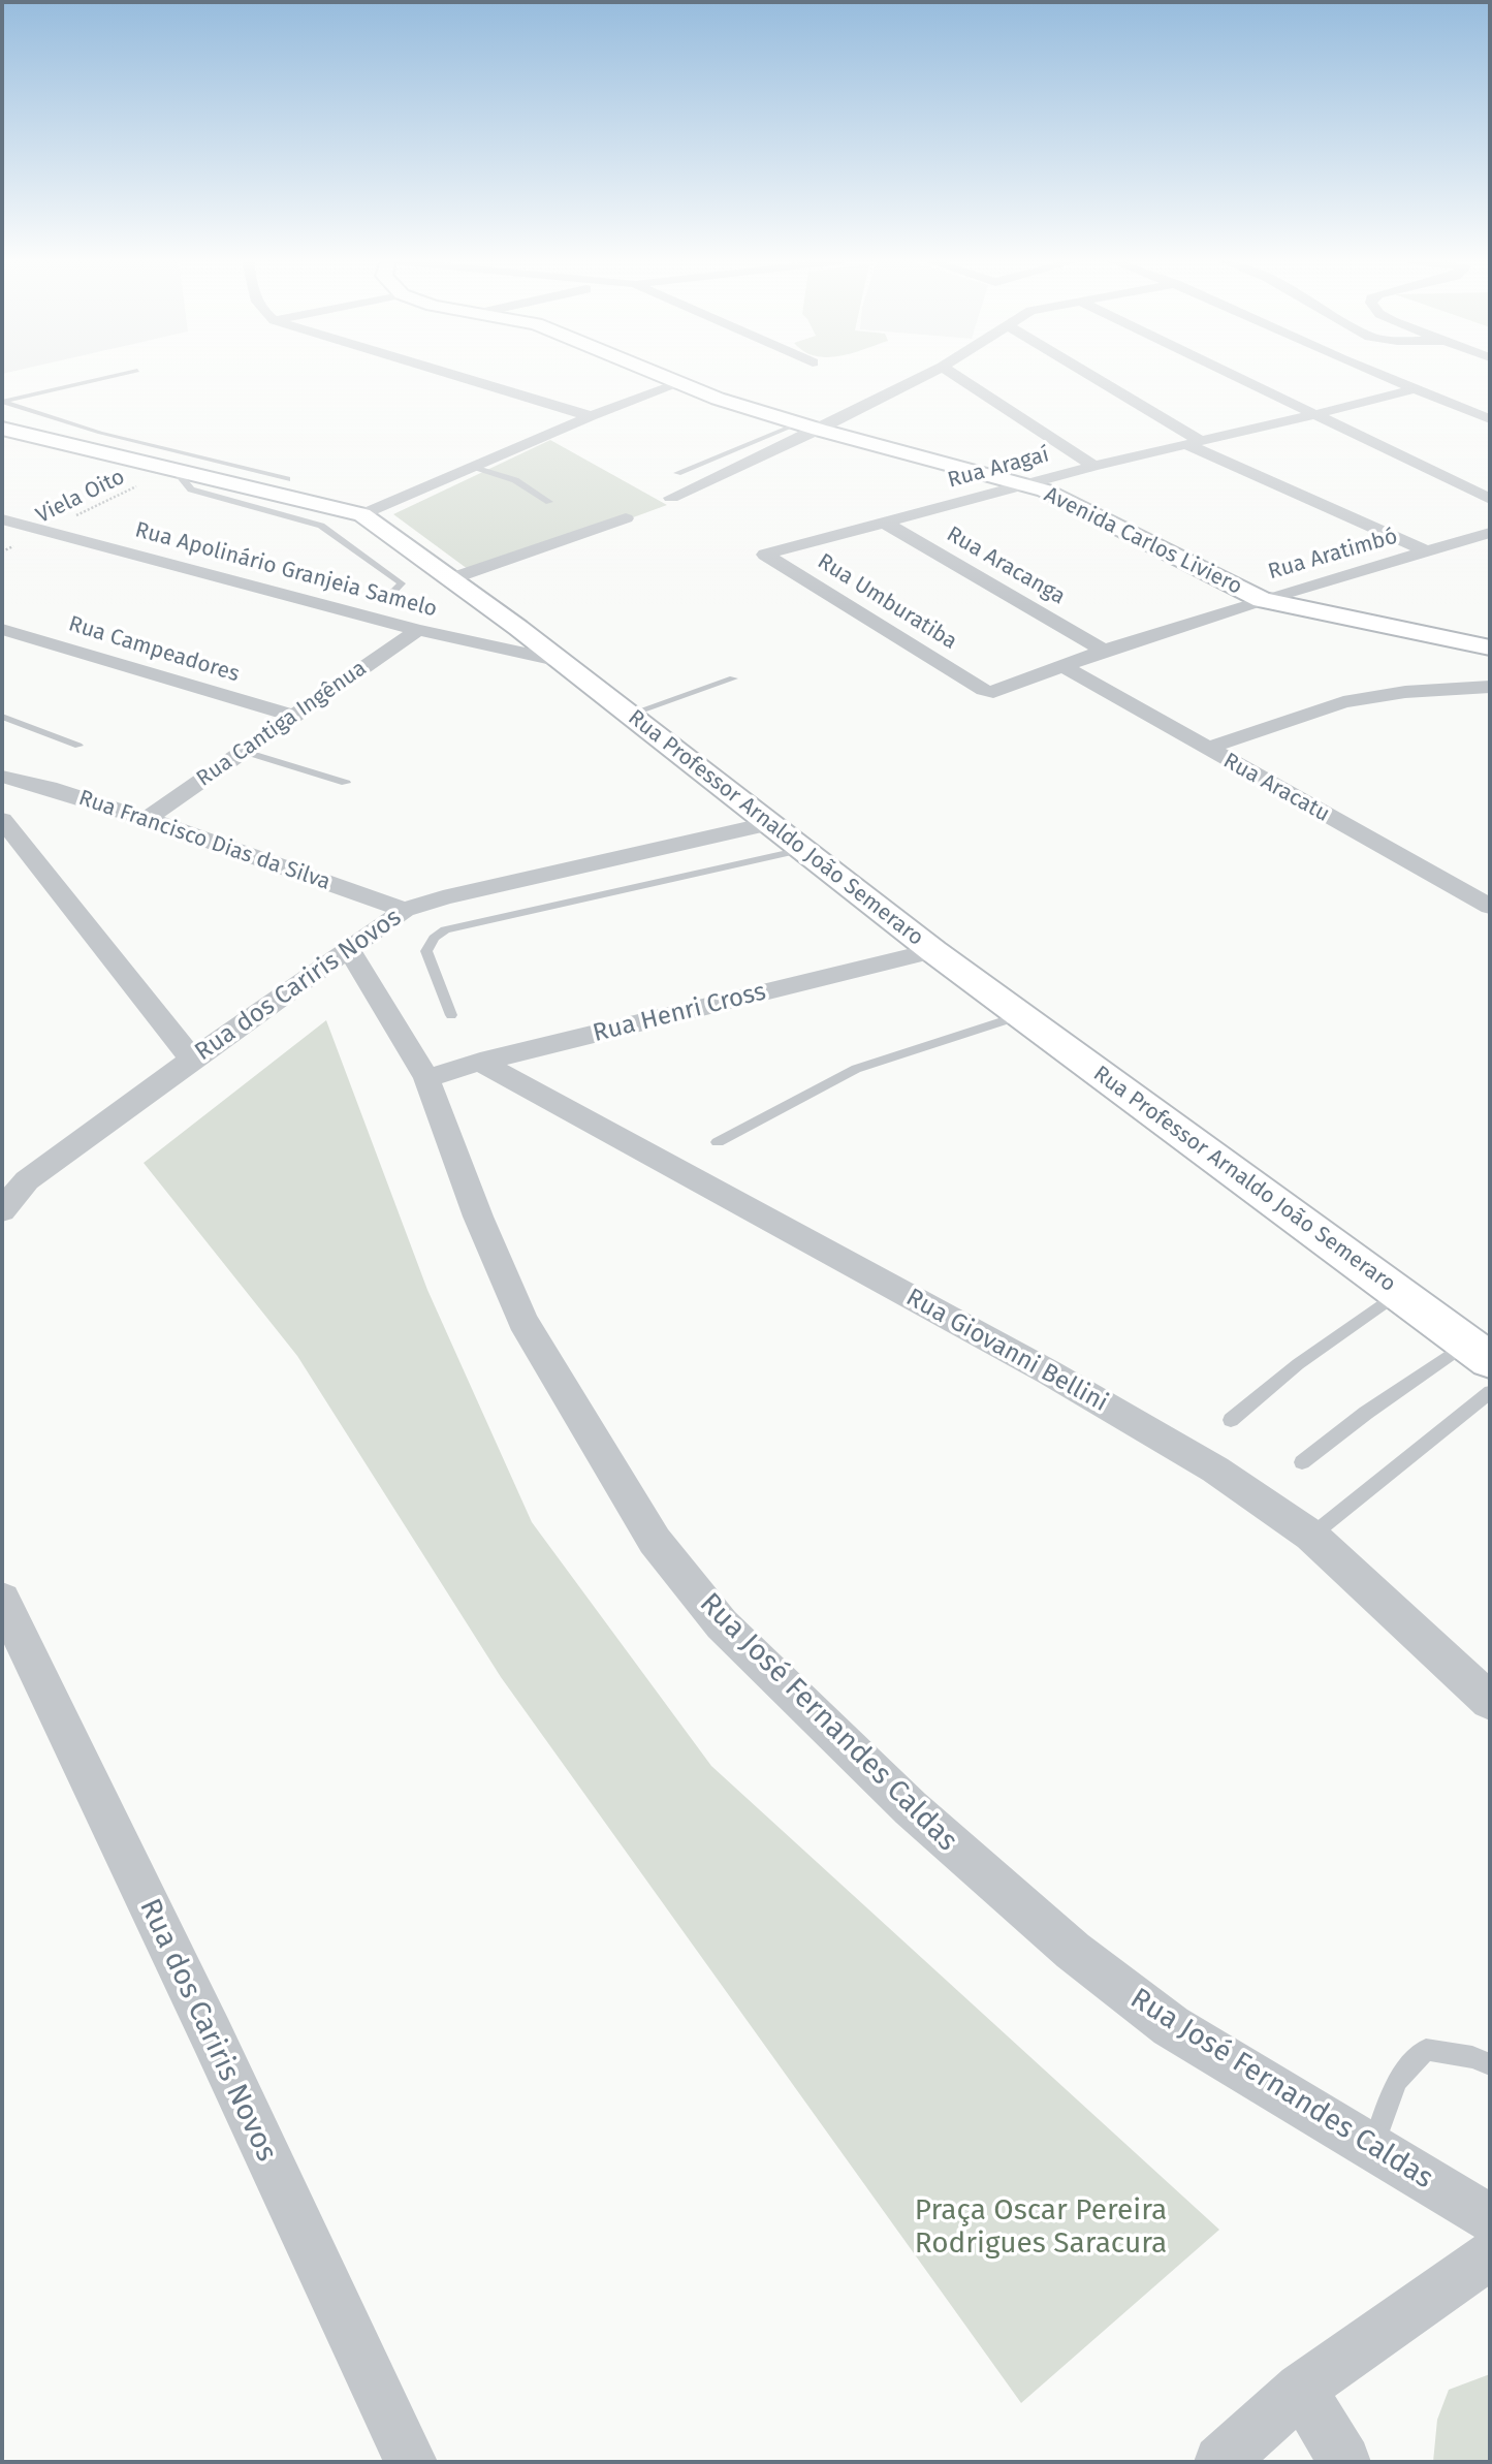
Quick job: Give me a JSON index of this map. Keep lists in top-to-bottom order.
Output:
{
  "streets": {
    "main road": ["Avenida Carlos Liviero", "Rua Professor Arnaldo João Semeraro"],
    "street": [
      "Rua Aragaí",
      "Rua Aratimbó",
      "Rua Aracanga",
      "Rua Apolinário Granjeia Samelo",
      "Rua Umburatiba",
      "Rua Campeadores",
      "Rua Cantiga Ingênua",
      "Rua Aracatu",
      "Rua Francisco Dias da Silva",
      "Rua dos Cariris Novos",
      "Rua Henri Cross",
      "Rua Giovanni Bellini",
      "Rua José Fernandes Caldas"
    ],
    "path": ["Viela Oito"]
  },
  "crossings": [
    ["Rua Aragaí", "Avenida Carlos Liviero"],
    ["Rua Aragaí", "Rua Aracanga"],
    ["Rua Aragaí", "Rua Umburatiba"],
    ["Viela Oito", "Rua Apolinário Granjeia Samelo"],
    ["Viela Oito", "Rua Professor Arnaldo João Semeraro"],
    ["Avenida Carlos Liviero", "Rua Aratimbó"],
    ["Rua Aratimbó", "Rua Aracanga"],
    ["Rua Aratimbó", "Rua Umburatiba"],
    ["Rua Aratimbó", "Rua Aracatu"],
    ["Rua Apolinário Granjeia Samelo", "Rua Cantiga Ingênua"],
    ["Rua Apolinário Granjeia Samelo", "Rua Professor Arnaldo João Semeraro"],
    ["Rua Campeadores", "Rua Cantiga Ingênua"],
    ["Rua Cantiga Ingênua", "Rua Francisco Dias da Silva"],
    ["Rua Professor Arnaldo João Semeraro", "Rua dos Cariris Novos"],
    ["Rua Professor Arnaldo João Semeraro", "Rua Henri Cross"],
    ["Rua Francisco Dias da Silva", "Rua dos Cariris Novos"],
    ["Rua dos Cariris Novos", "Rua José Fernandes Caldas"],
    ["Rua Henri Cross", "Rua Giovanni Bellini"],
    ["Rua Henri Cross", "Rua José Fernandes Caldas"]
  ],
  "parks": ["Praça Oscar Pereira Rodrigues Saracura"]
}
